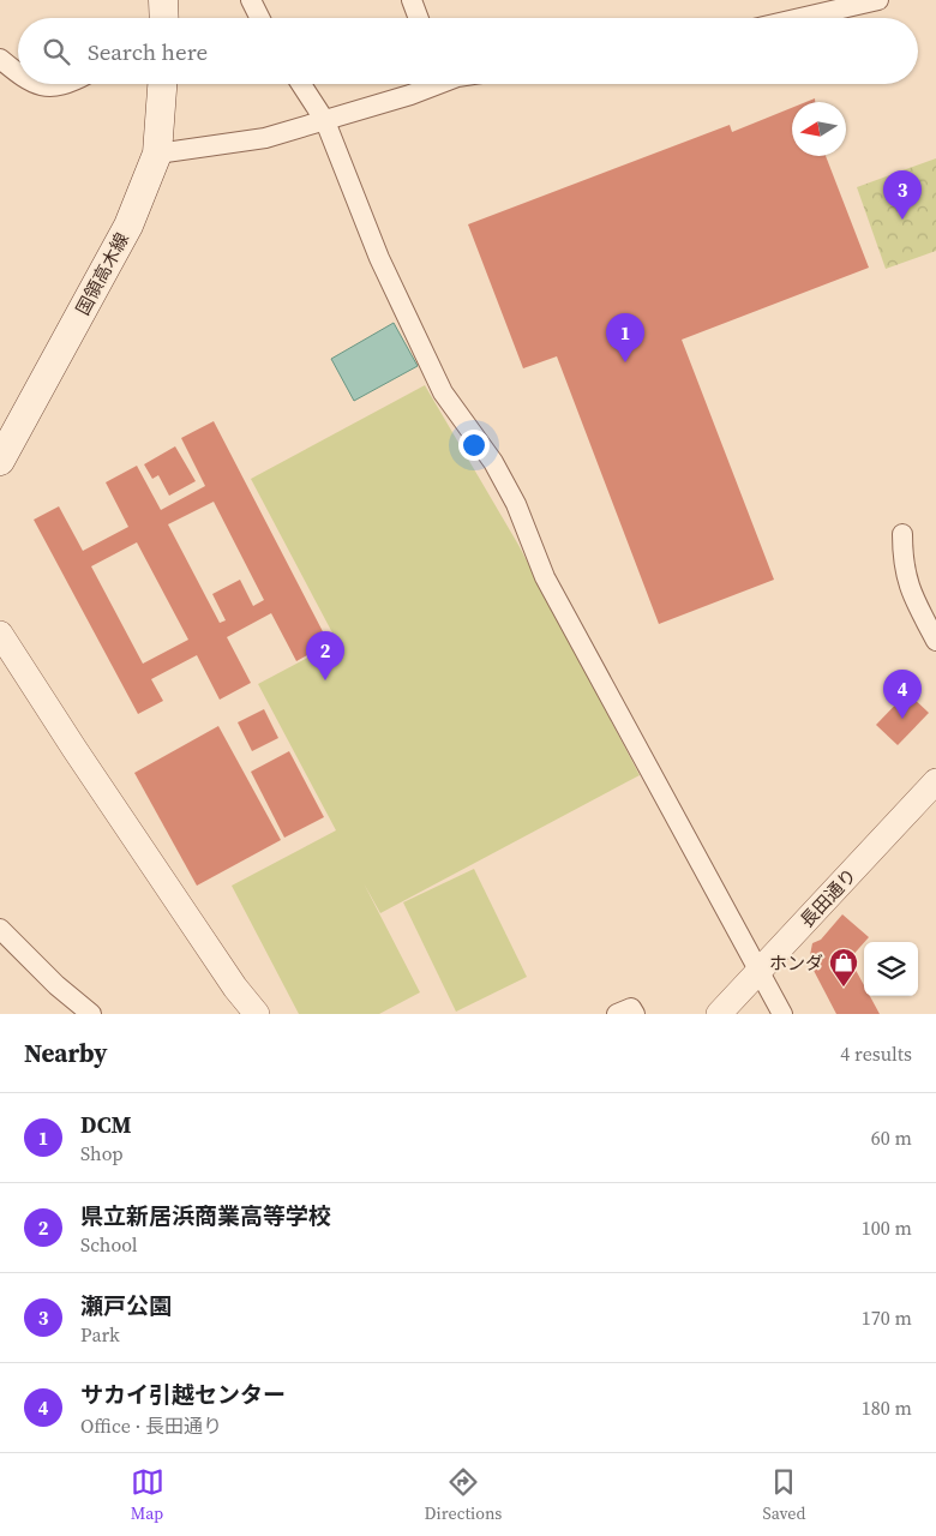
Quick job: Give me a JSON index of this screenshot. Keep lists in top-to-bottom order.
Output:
{
  "streets": {
    "main road": ["国領高木線"],
    "street": ["長田通り"]
  },
  "places": {
    "shop": ["ホンダ"]
  },
  "north": "left",
  "page": {
    "search": "Search here",
    "pins": [
      "3",
      "1",
      "2",
      "4"
    ],
    "heading": ["Nearby", "4 results"],
    "list": [
      {
        "mark": "1",
        "name": "DCM",
        "note": "Shop",
        "value": "60 m"
      },
      {
        "mark": "2",
        "name": "県立新居浜商業高等学校",
        "note": "School",
        "value": "100 m"
      },
      {
        "mark": "3",
        "name": "瀬戸公園",
        "note": "Park",
        "value": "170 m"
      },
      {
        "mark": "4",
        "name": "サカイ引越センター",
        "note": "Office · 長田通り",
        "value": "180 m"
      }
    ],
    "nav": ["Map", "Directions", "Saved"]
  }
}
